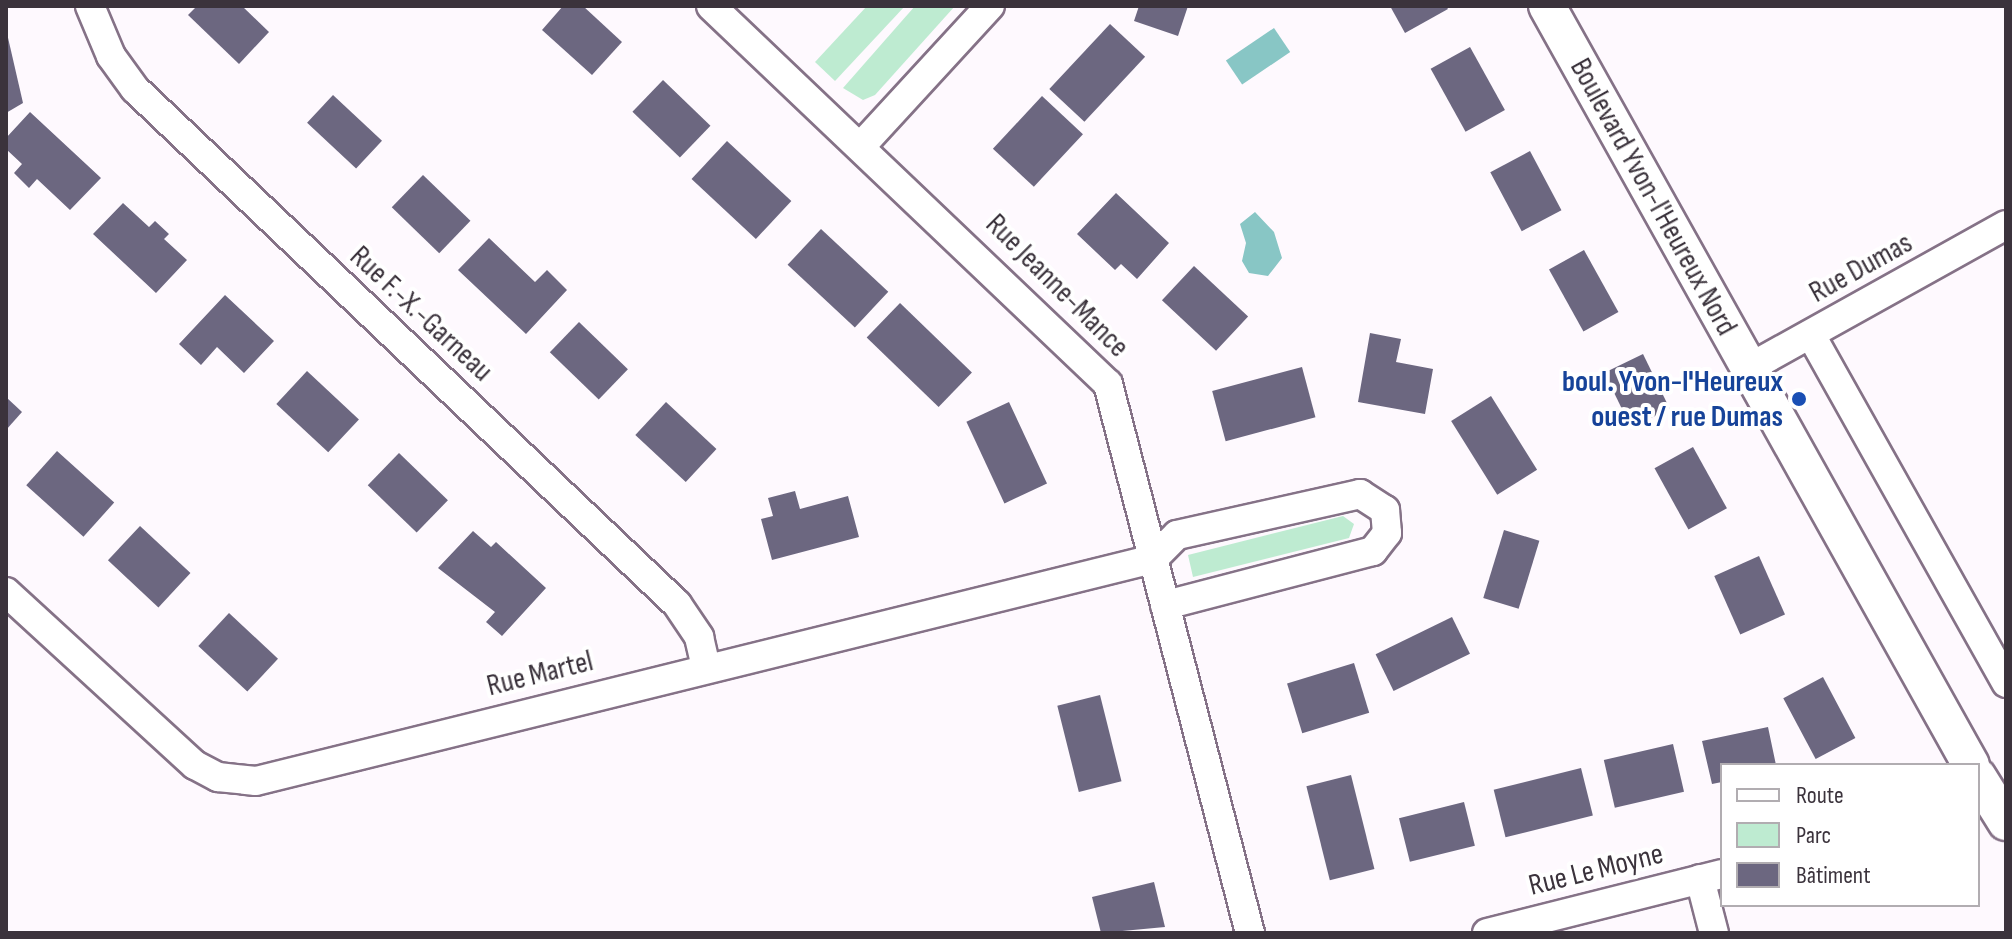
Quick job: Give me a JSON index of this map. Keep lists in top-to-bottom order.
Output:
{
  "streets": {
    "street": [
      "Boulevard Yvon-l'Heureux Nord",
      "Rue Dumas",
      "Rue Jeanne-Mance",
      "Rue F.-X.-Garneau",
      "Rue Martel",
      "Rue Le Moyne"
    ]
  },
  "crossings": [
    ["Boulevard Yvon-l'Heureux Nord", "Rue Dumas"],
    ["Rue Jeanne-Mance", "Rue Martel"],
    ["Rue F.-X.-Garneau", "Rue Martel"]
  ],
  "places": ["boul. Yvon-l'Heureux ouest / rue Dumas"],
  "legend": ["Route", "Parc", "Bâtiment"]
}
